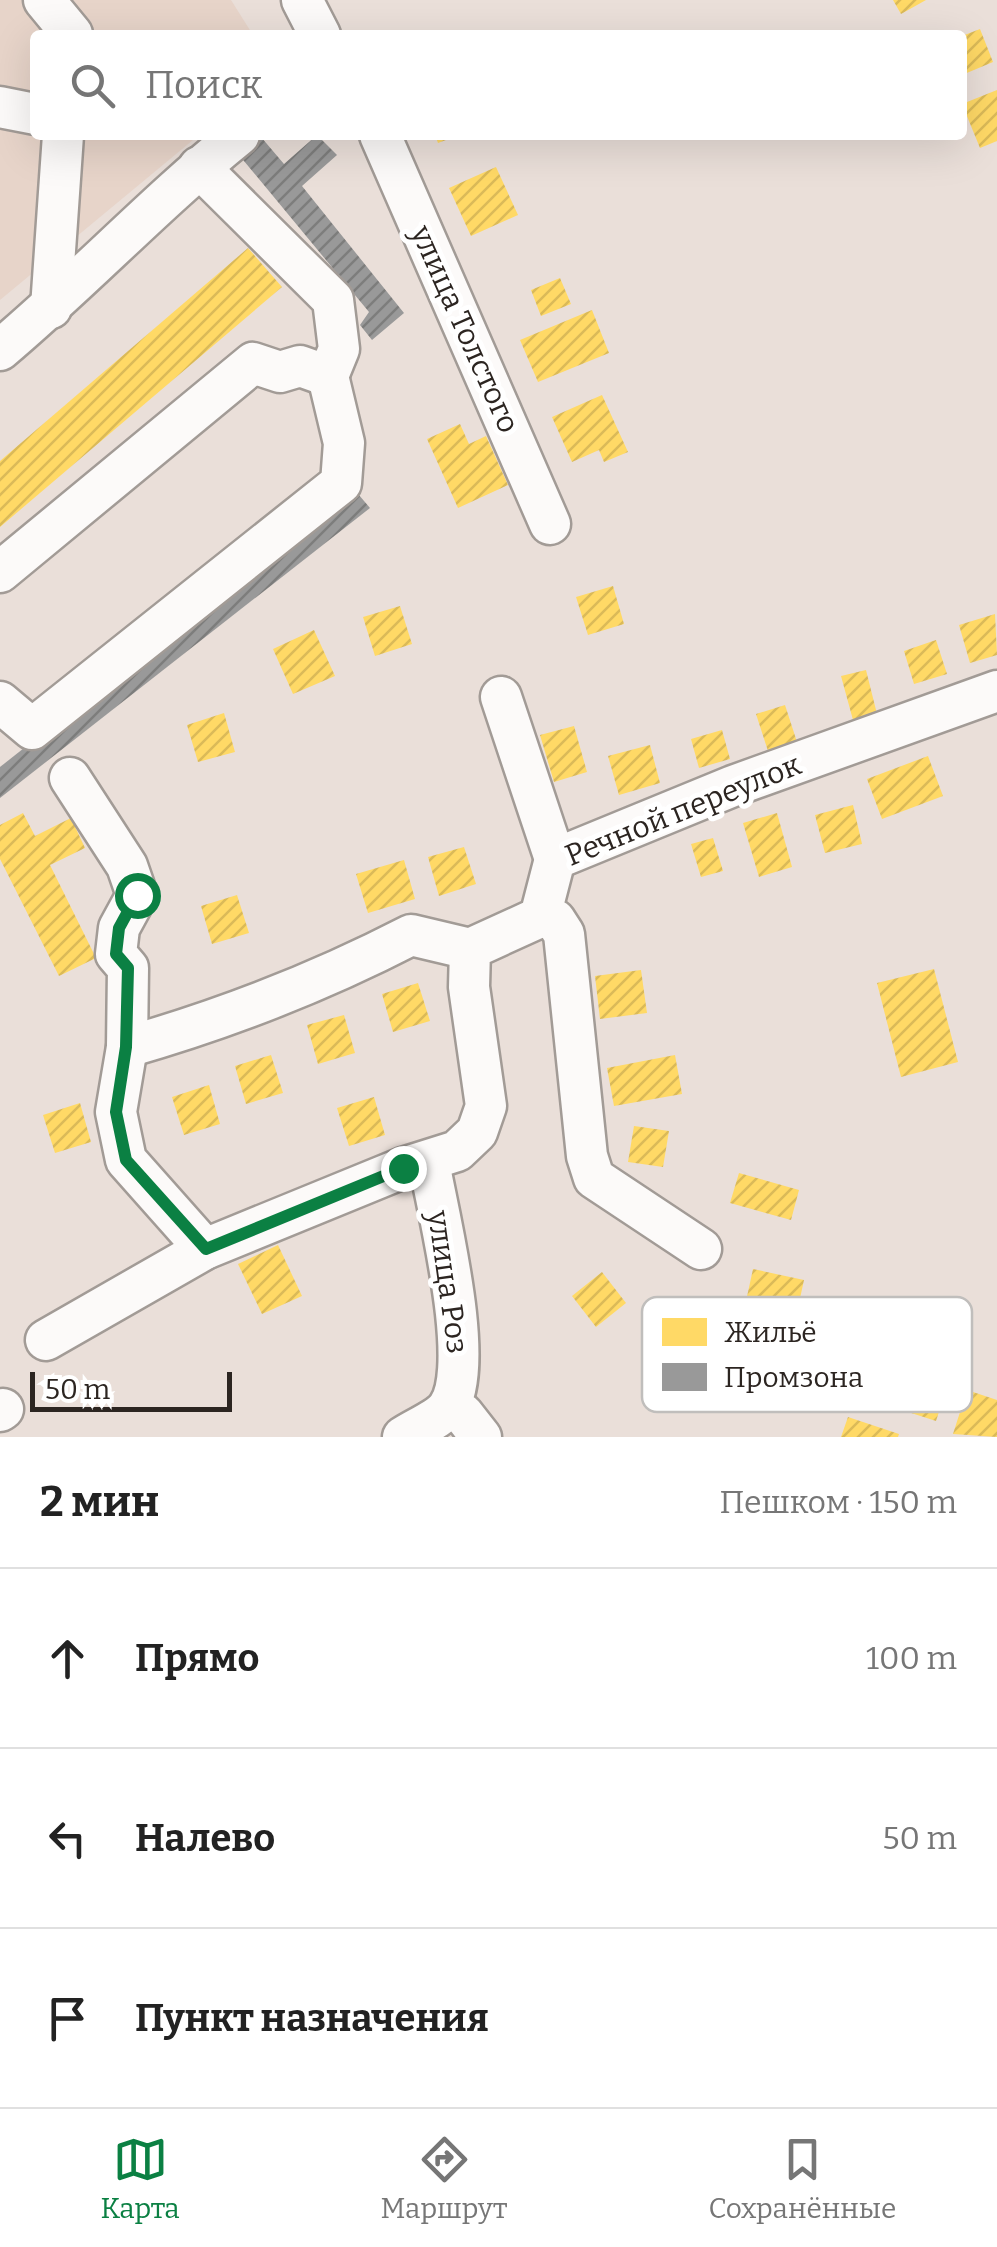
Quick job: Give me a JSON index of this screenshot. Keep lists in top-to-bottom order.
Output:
{
  "streets": {
    "street": ["улица Толстого", "Речной переулок", "улица Роз"]
  },
  "legend": ["Жильё", "Промзона"],
  "scale_bar": "50 m",
  "page": {
    "search": "Поиск",
    "scale": "50 m",
    "heading": ["2 мин", "Пешком · 150 m"],
    "list": [
      ["Прямо", "100 m"],
      ["Налево", "50 m"],
      "Пункт назначения"
    ],
    "nav": ["Карта", "Маршрут", "Сохранённые"]
  }
}
